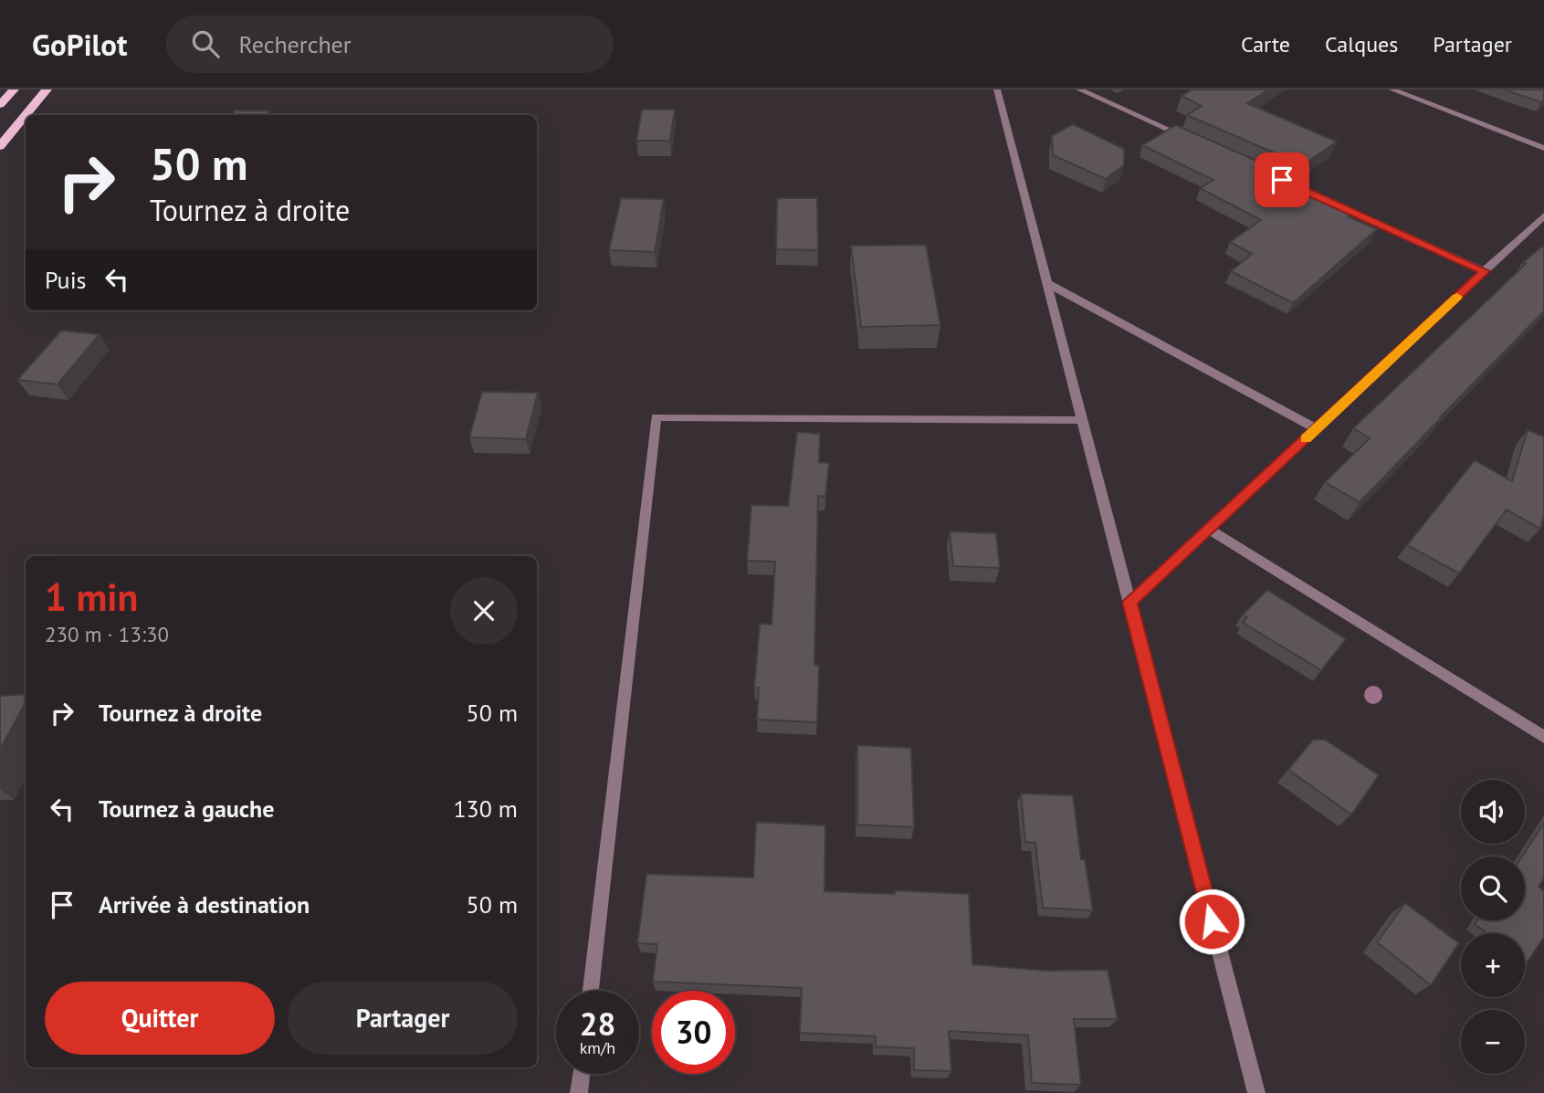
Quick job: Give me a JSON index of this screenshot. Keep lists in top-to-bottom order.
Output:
{
  "page": {
    "header": "GoPilot",
    "search": "Rechercher",
    "nav": ["Carte", "Calques", "Partager"],
    "turn": ["50 m", "Tournez à droite"],
    "then": "Puis",
    "heading": ["1 min", "230 m · 13:30"],
    "list": [
      {
        "name": "Tournez à droite",
        "value": "50 m"
      },
      {
        "name": "Tournez à gauche",
        "value": "130 m"
      },
      {
        "name": "Arrivée à destination",
        "value": "50 m"
      }
    ],
    "map_buttons": ["+", "−"],
    "buttons": ["Quitter", "Partager"],
    "speed": "28 km/h",
    "limit": "30"
  }
}
